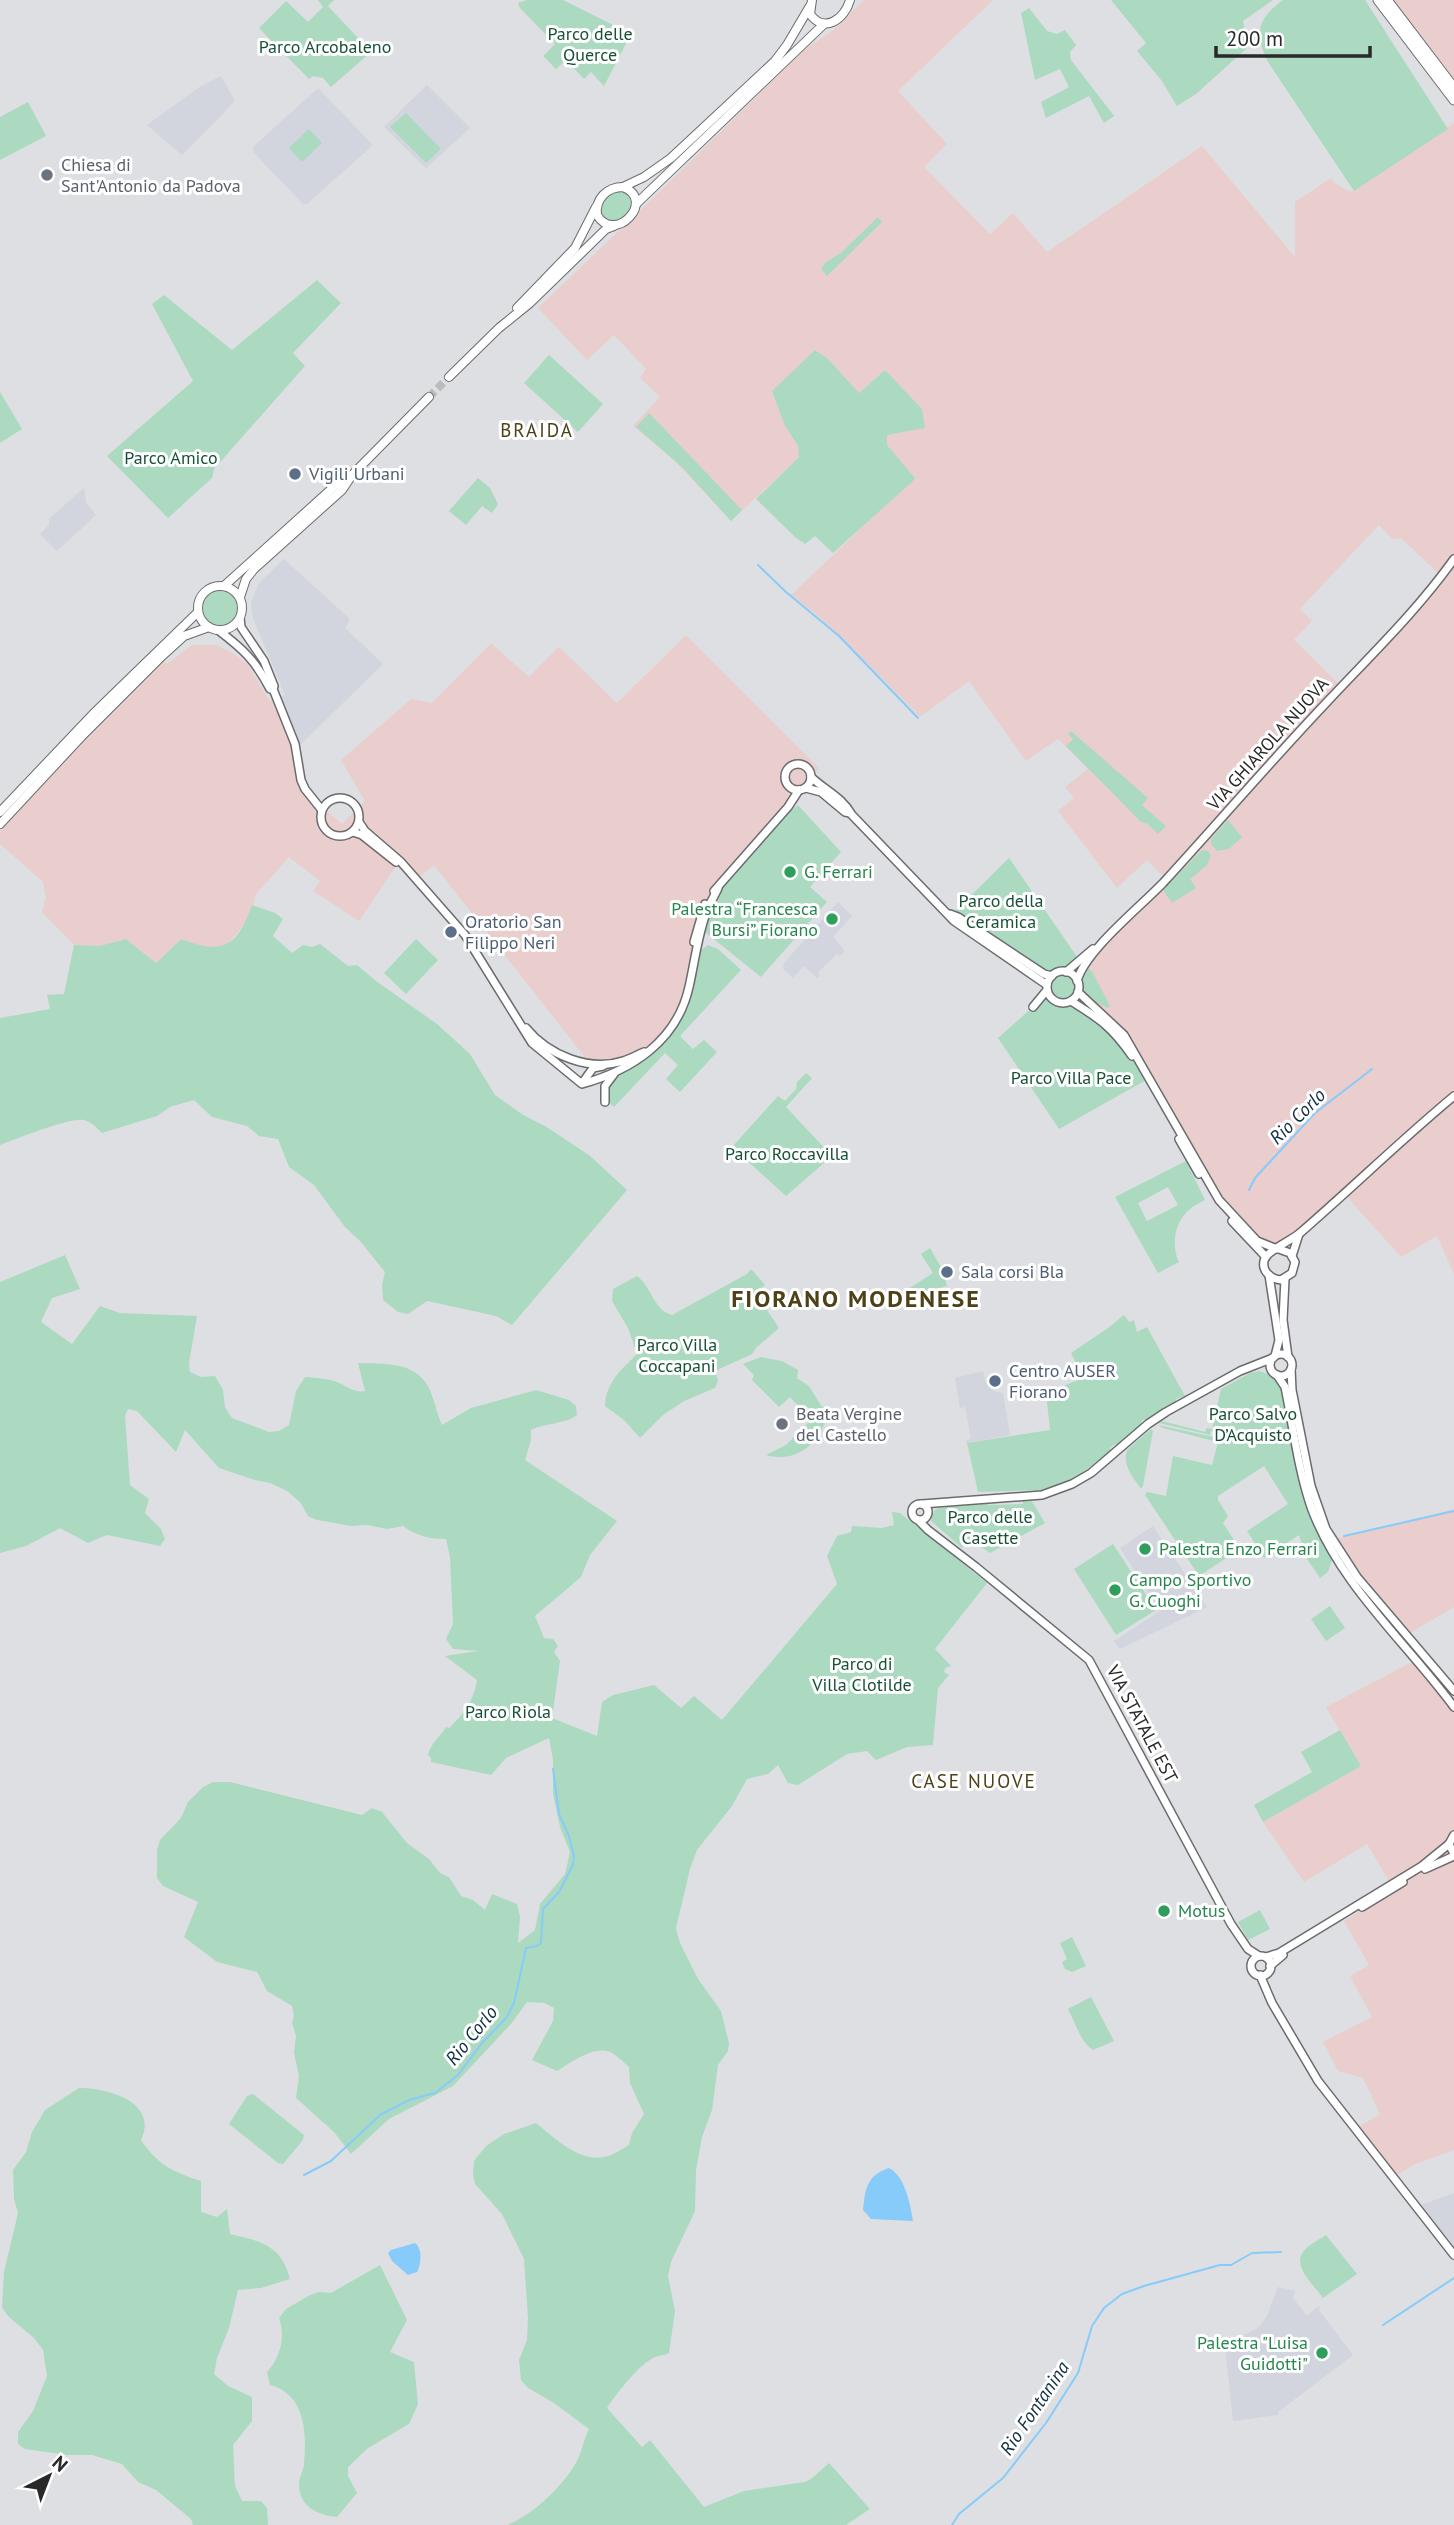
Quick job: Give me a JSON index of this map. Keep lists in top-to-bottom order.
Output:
{
  "streets": {
    "street": ["VIA GHIAROLA NUOVA", "VIA STATALE EST"]
  },
  "districts": ["BRAIDA", "FIORANO MODENESE", "CASE NUOVE"],
  "water": ["Rio Corlo", "Rio Fontanina"],
  "parks": [
    "Parco delle Querce",
    "Parco Arcobaleno",
    "Parco Amico",
    "Parco della Ceramica",
    "Parco Villa Pace",
    "Parco Roccavilla",
    "Parco Villa Coccapani",
    "Parco Salvo D’Acquisto",
    "Parco delle Casette",
    "Parco di Villa Clotilde",
    "Parco Riola"
  ],
  "places": [
    "Chiesa di Sant'Antonio da Padova",
    "Vigili Urbani",
    "G. Ferrari",
    "Palestra “Francesca Bursi” Fiorano",
    "Oratorio San Filippo Neri",
    "Sala corsi Bla",
    "Centro AUSER Fiorano",
    "Beata Vergine del Castello",
    "Palestra Enzo Ferrari",
    "Campo Sportivo G. Cuoghi",
    "Motus",
    "Palestra \"Luisa Guidotti\""
  ],
  "scale_bar": "200 m",
  "north": "top right"
}
